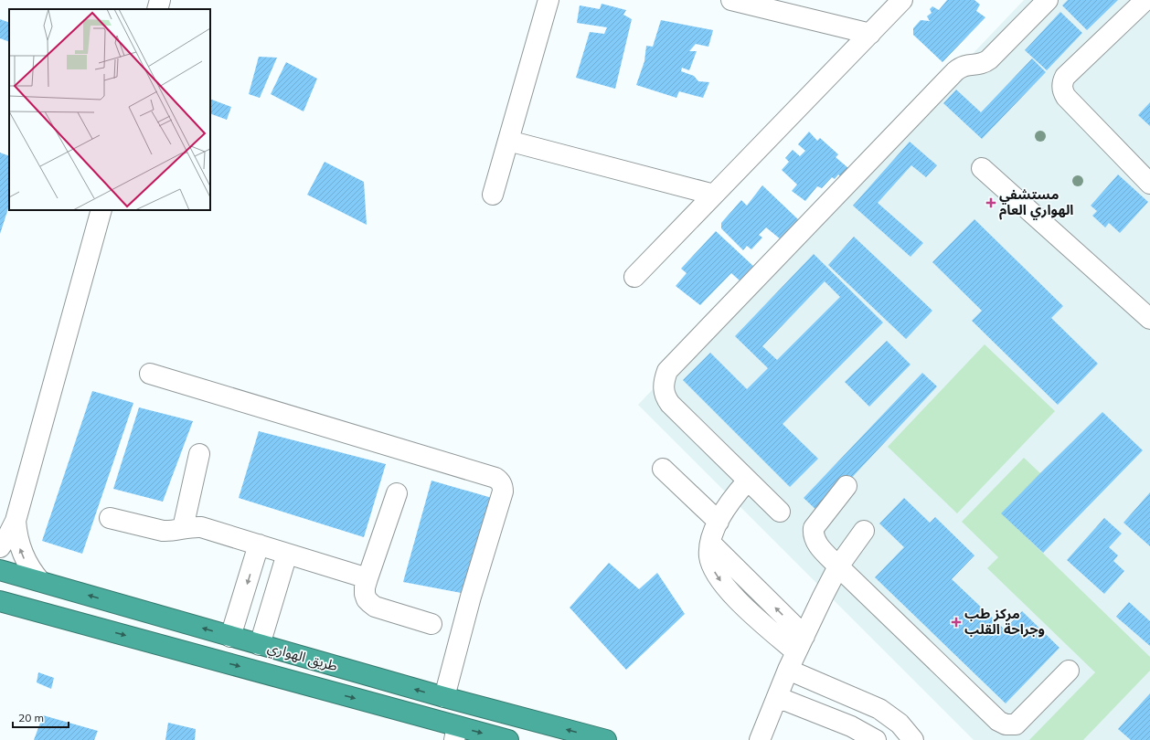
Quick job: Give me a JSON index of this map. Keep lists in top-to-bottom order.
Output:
{
  "streets": {
    "highway": ["طريق الهواري"]
  },
  "places": {
    "health": ["مستشفي الهواري العام", "مركز طب وجراحة القلب"]
  },
  "scale_bar": "20 m"
}
